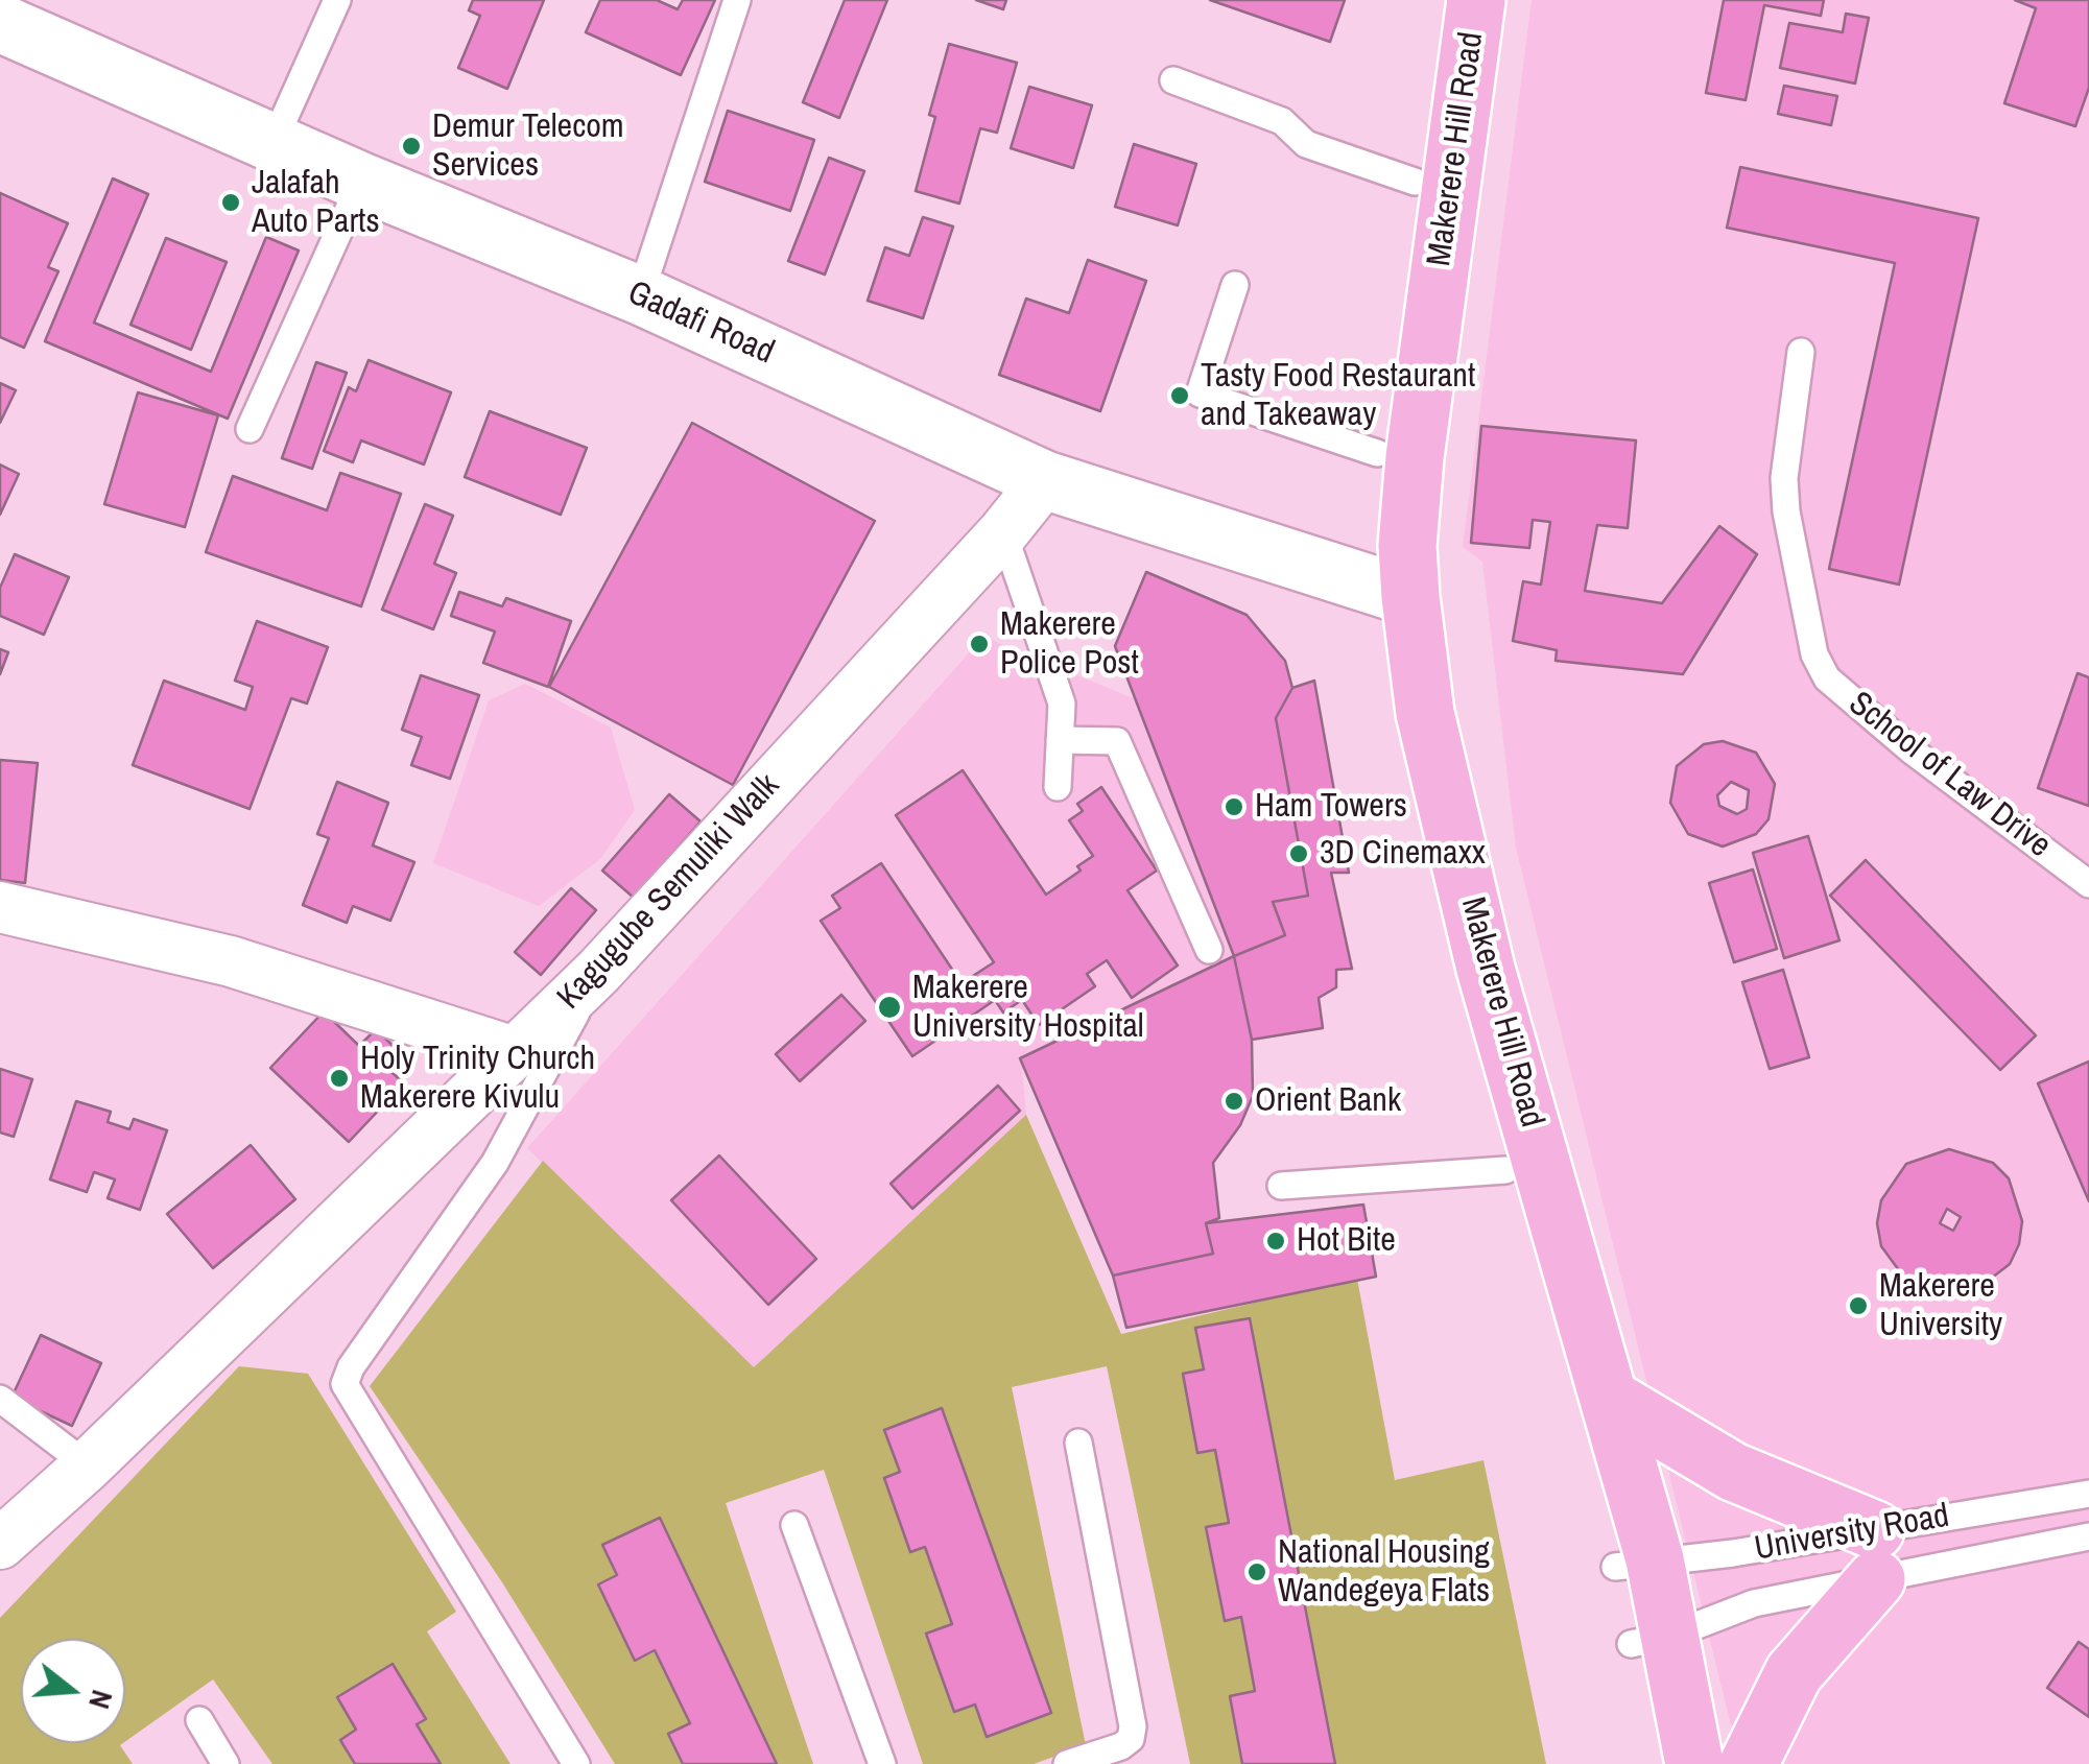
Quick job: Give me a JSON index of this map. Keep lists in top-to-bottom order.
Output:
{
  "streets": {
    "main road": ["Makerere Hill Road"],
    "street": ["Gadafi Road", "Kagugube Semuliki Walk"],
    "lane": ["School of Law Drive", "University Road"]
  },
  "crossings": [
    ["Makerere Hill Road", "Gadafi Road"],
    ["Makerere Hill Road", "University Road"],
    ["Gadafi Road", "Kagugube Semuliki Walk"]
  ],
  "places": [
    "Demur Telecom Services",
    "Jalafah Auto Parts",
    "Tasty Food Restaurant and Takeaway",
    "Makerere Police Post",
    "Ham Towers",
    "3D Cinemaxx",
    "Makerere University Hospital",
    "Holy Trinity Church Makerere Kivulu",
    "Orient Bank",
    "Hot Bite",
    "Makerere University",
    "National Housing Wandegeya Flats"
  ],
  "north": "right"
}
